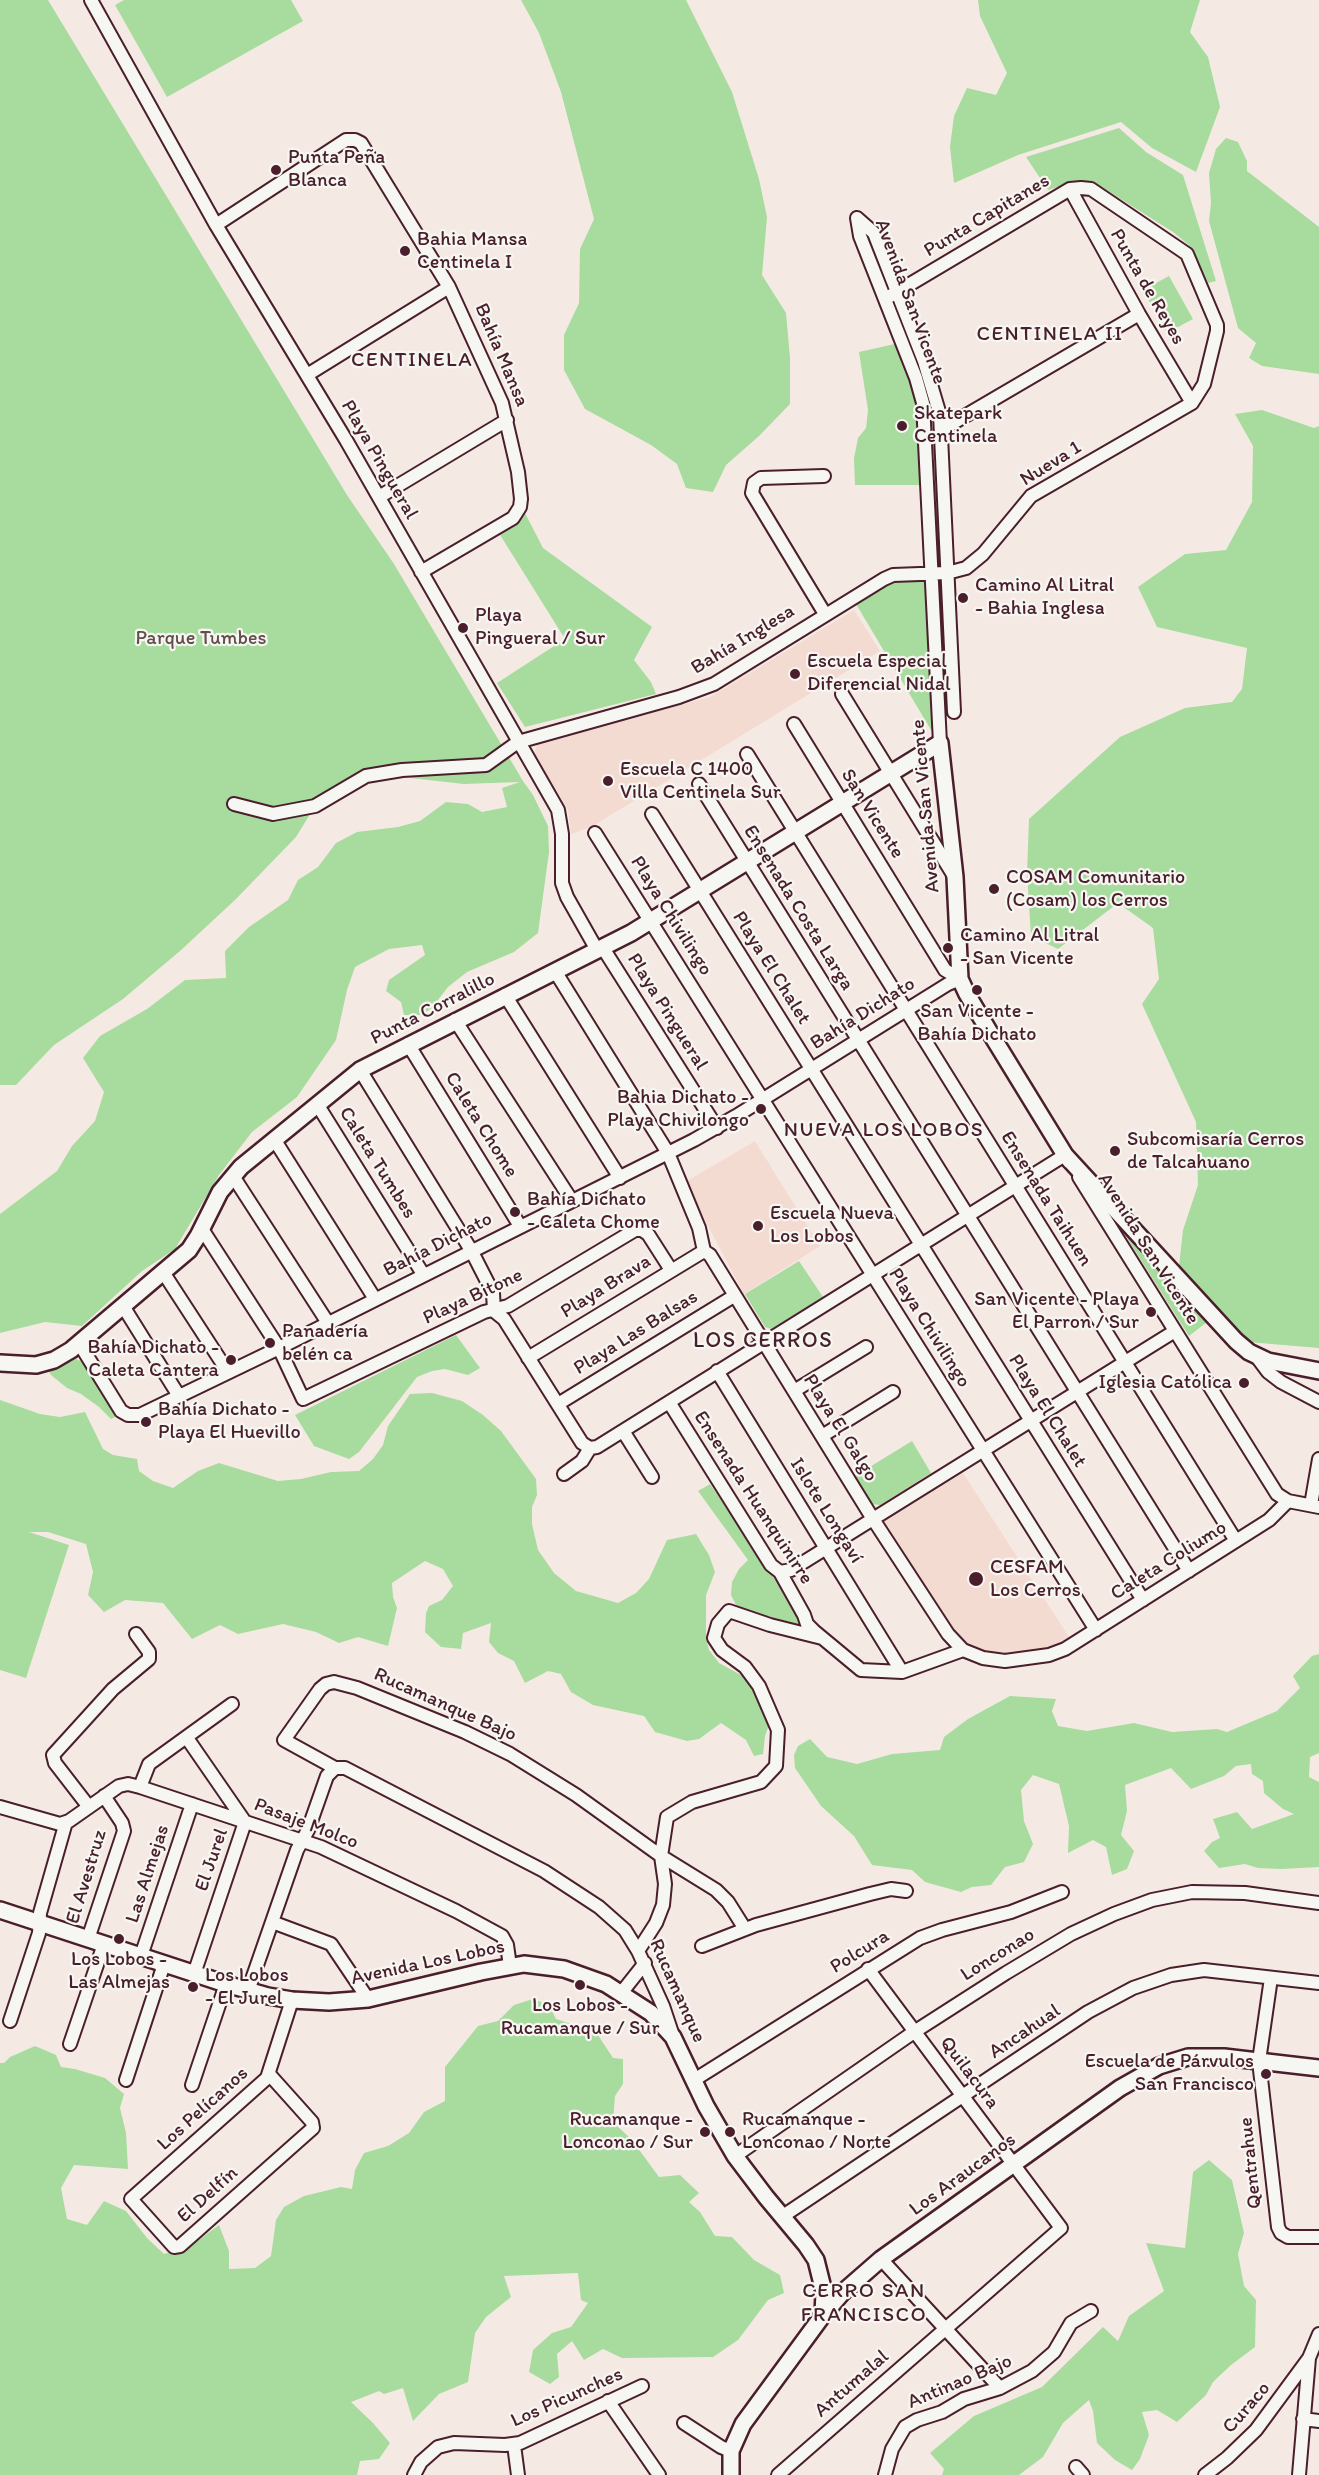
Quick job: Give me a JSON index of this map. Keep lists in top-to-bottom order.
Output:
{
  "streets": {
    "street": [
      "Punta Capitanes",
      "Punta de Reyes",
      "Avenida San Vicente",
      "Bahía Mansa",
      "Playa Pingueral",
      "Nueva 1",
      "Bahía Inglesa",
      "San Vicente",
      "Ensenada Costa Larga",
      "Playa Chivilingo",
      "Playa El Chalet",
      "Punta Corralillo",
      "Bahía Dichato",
      "Caleta Chome",
      "Caleta Tumbes",
      "Ensenada Taihuen",
      "Playa Brava",
      "Playa Bitone",
      "Playa Las Balsas",
      "Playa El Galgo",
      "Ensenada Huanquinirre",
      "Islote Longaví",
      "Caleta Coliumo",
      "Rucamanque Bajo",
      "Pasaje Molco",
      "El Jurel",
      "Las Almejas",
      "El Avestruz",
      "Polcura",
      "Lonconao",
      "Avenida Los Lobos",
      "Rucamanque",
      "Ancahual",
      "Quilacura",
      "Los Pelícanos",
      "Qentrahue",
      "Los Araucanos",
      "El Delfín",
      "Antinao Bajo",
      "Antumalal",
      "Los Picunches",
      "Curaco"
    ]
  },
  "crossings": [
    ["Punta Capitanes", "Punta de Reyes"],
    ["Punta Capitanes", "Avenida San Vicente"],
    ["Punta Capitanes", "Nueva 1"],
    ["Punta de Reyes", "Nueva 1"],
    ["Avenida San Vicente", "Nueva 1"],
    ["Avenida San Vicente", "Bahía Inglesa"],
    ["Avenida San Vicente", "San Vicente"],
    ["Avenida San Vicente", "Punta Corralillo"],
    ["Avenida San Vicente", "Bahía Dichato"],
    ["Avenida San Vicente", "Caleta Coliumo"],
    ["Bahía Mansa", "Playa Pingueral"],
    ["Playa Pingueral", "Bahía Inglesa"],
    ["Playa Pingueral", "Punta Corralillo"],
    ["Playa Pingueral", "Bahía Dichato"],
    ["Nueva 1", "Bahía Inglesa"],
    ["San Vicente", "Punta Corralillo"],
    ["San Vicente", "Bahía Dichato"],
    ["Ensenada Costa Larga", "Punta Corralillo"],
    ["Ensenada Costa Larga", "Bahía Dichato"],
    ["Ensenada Costa Larga", "Caleta Coliumo"],
    ["Playa Chivilingo", "Punta Corralillo"],
    ["Playa Chivilingo", "Bahía Dichato"],
    ["Playa Chivilingo", "Caleta Coliumo"],
    ["Playa El Chalet", "Punta Corralillo"],
    ["Playa El Chalet", "Bahía Dichato"],
    ["Playa El Chalet", "Caleta Coliumo"],
    ["Punta Corralillo", "Bahía Dichato"],
    ["Punta Corralillo", "Caleta Chome"],
    ["Punta Corralillo", "Caleta Tumbes"],
    ["Punta Corralillo", "Ensenada Taihuen"],
    ["Punta Corralillo", "Playa El Galgo"],
    ["Bahía Dichato", "Caleta Chome"],
    ["Bahía Dichato", "Caleta Tumbes"],
    ["Bahía Dichato", "Ensenada Taihuen"],
    ["Bahía Dichato", "Playa Bitone"],
    ["Bahía Dichato", "Playa El Galgo"],
    ["Ensenada Taihuen", "Caleta Coliumo"],
    ["Playa Brava", "Playa Bitone"],
    ["Playa Brava", "Playa El Galgo"],
    ["Playa Las Balsas", "Playa El Galgo"],
    ["Playa El Galgo", "Caleta Coliumo"],
    ["Rucamanque Bajo", "Rucamanque"],
    ["Pasaje Molco", "El Jurel"],
    ["Pasaje Molco", "Las Almejas"],
    ["Pasaje Molco", "El Avestruz"],
    ["Pasaje Molco", "Avenida Los Lobos"],
    ["El Jurel", "Avenida Los Lobos"],
    ["Las Almejas", "Avenida Los Lobos"],
    ["El Avestruz", "Avenida Los Lobos"],
    ["Polcura", "Rucamanque"],
    ["Polcura", "Quilacura"],
    ["Lonconao", "Rucamanque"],
    ["Lonconao", "Quilacura"],
    ["Avenida Los Lobos", "Rucamanque"],
    ["Avenida Los Lobos", "Los Pelícanos"],
    ["Rucamanque", "Ancahual"],
    ["Rucamanque", "Los Araucanos"],
    ["Ancahual", "Quilacura"],
    ["Ancahual", "Qentrahue"],
    ["Quilacura", "Los Araucanos"],
    ["Quilacura", "Antumalal"],
    ["Los Pelícanos", "El Delfín"],
    ["Qentrahue", "Los Araucanos"]
  ],
  "districts": [
    "CENTINELA II",
    "CENTINELA",
    "NUEVA LOS LOBOS",
    "LOS CERROS",
    "CERRO SAN FRANCISCO"
  ],
  "parks": ["Parque Tumbes"],
  "places": [
    "Punta Peña Blanca",
    "Bahia Mansa Centinela I",
    "Skatepark Centinela",
    "Camino Al Litral - Bahia Inglesa",
    "Playa Pingueral / Sur",
    "Escuela Especial Diferencial Nidal",
    "Escuela C 1400 Villa Centinela Sur",
    "COSAM Comunitario (Cosam) los Cerros",
    "Camino Al Litral - San Vicente",
    "San Vicente - Bahía Dichato",
    "Bahia Dichato - Playa Chivilongo",
    "Subcomisaría Cerros de Talcahuano",
    "Bahía Dichato - Caleta Chome",
    "Escuela Nueva Los Lobos",
    "San Vicente - Playa El Parron / Sur",
    "Panadería belén ca",
    "Bahía Dichato - Caleta Cantera",
    "Iglesia Católica",
    "Bahía Dichato - Playa El Huevillo",
    "CESFAM Los Cerros",
    "Los Lobos - Las Almejas",
    "Los Lobos - Rucamanque / Sur",
    "Los Lobos - El Jurel",
    "Escuela de Párvulos San Francisco",
    "Rucamanque - Lonconao / Sur",
    "Rucamanque - Lonconao / Norte"
  ]
}
